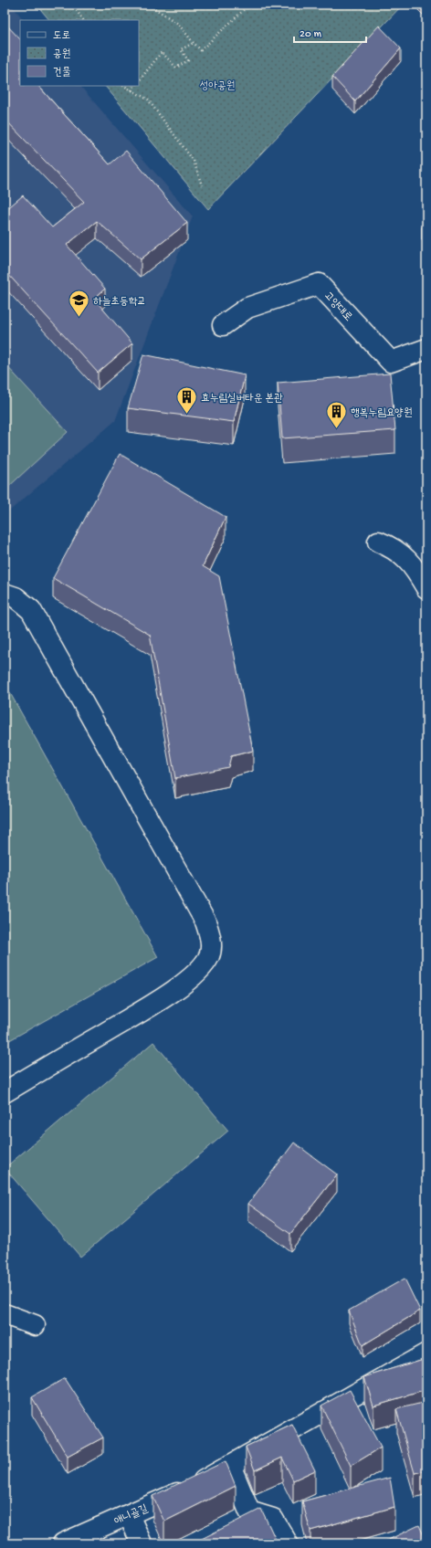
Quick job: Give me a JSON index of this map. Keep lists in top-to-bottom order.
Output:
{
  "streets": {
    "street": ["고양대로", "애니골길"]
  },
  "parks": ["성아공원"],
  "places": {
    "school or university": ["하늘초등학교"],
    "building": ["효누림실버타운 본관", "행복누림요양원"]
  },
  "legend": ["도로", "공원", "건물"],
  "scale_bar": "20 m"
}
